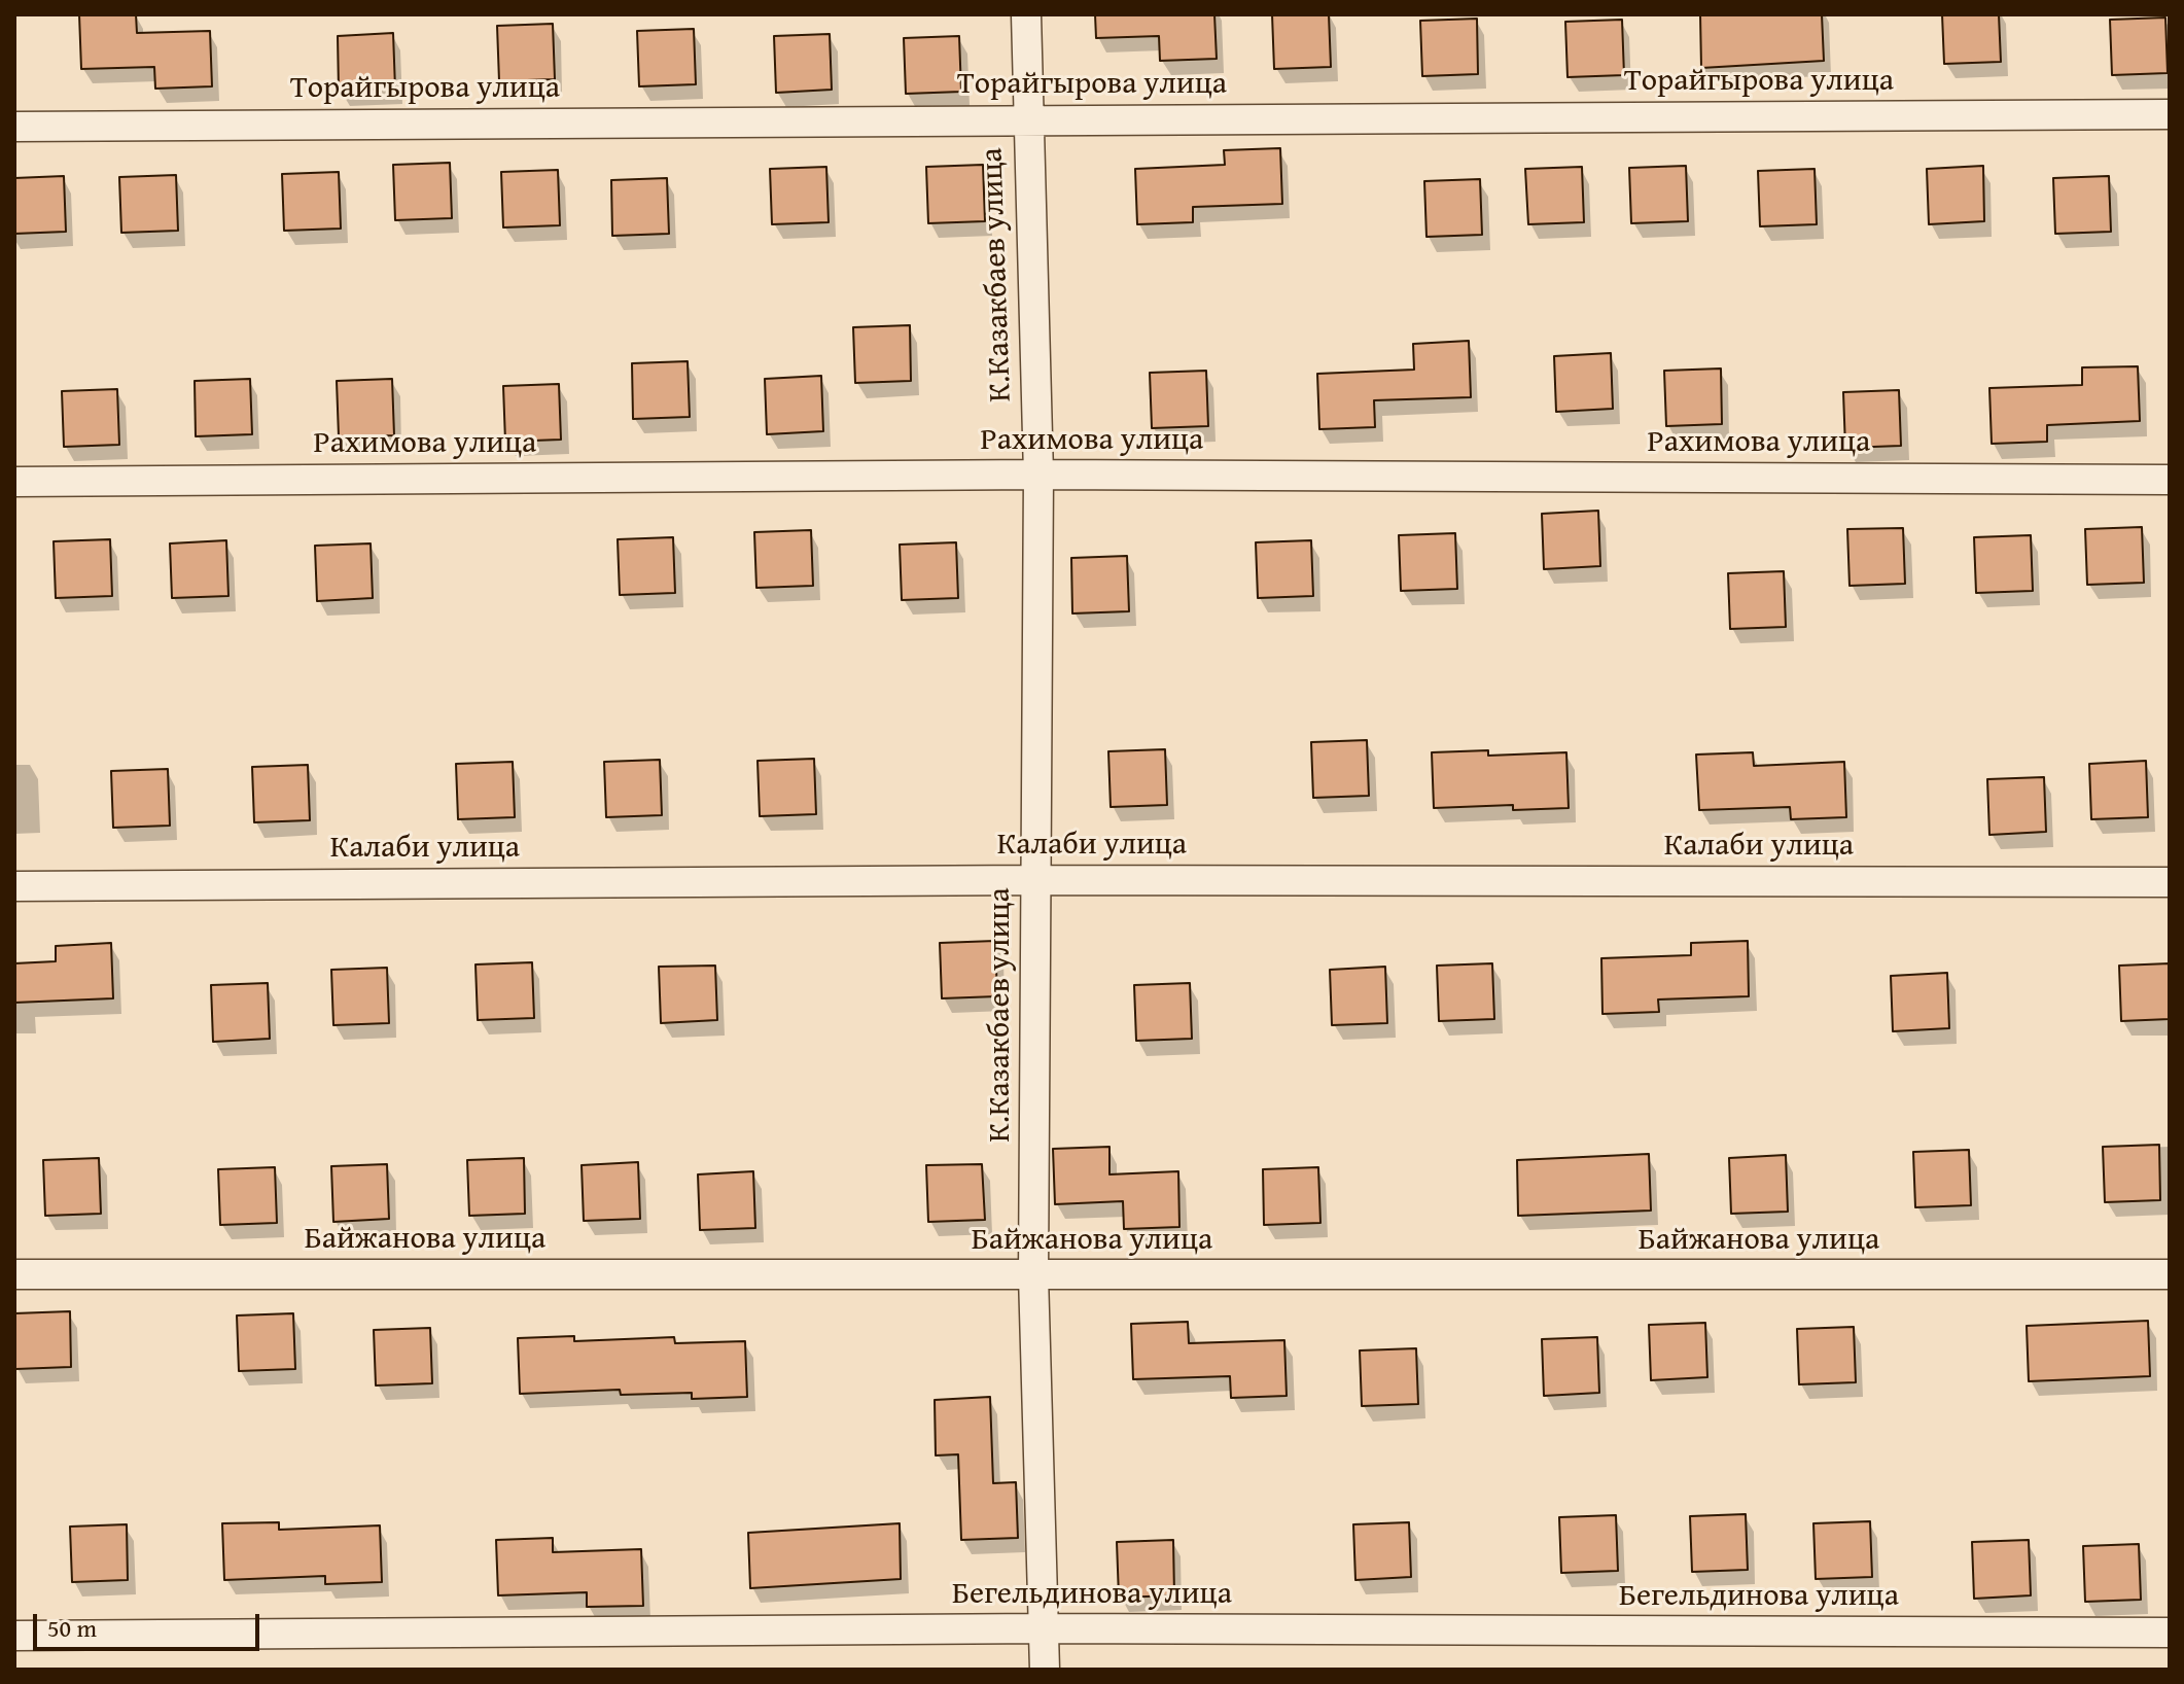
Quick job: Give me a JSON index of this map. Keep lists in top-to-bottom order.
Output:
{
  "streets": {
    "street": [
      "Торайгырова улица",
      "К.Казакбаев улица",
      "Рахимова улица",
      "Калаби улица",
      "Байжанова улица",
      "Бегельдинова улица"
    ]
  },
  "crossings": [
    ["Торайгырова улица", "К.Казакбаев улица"],
    ["К.Казакбаев улица", "Рахимова улица"],
    ["К.Казакбаев улица", "Калаби улица"],
    ["К.Казакбаев улица", "Байжанова улица"],
    ["К.Казакбаев улица", "Бегельдинова улица"]
  ],
  "scale_bar": "50 m"
}
